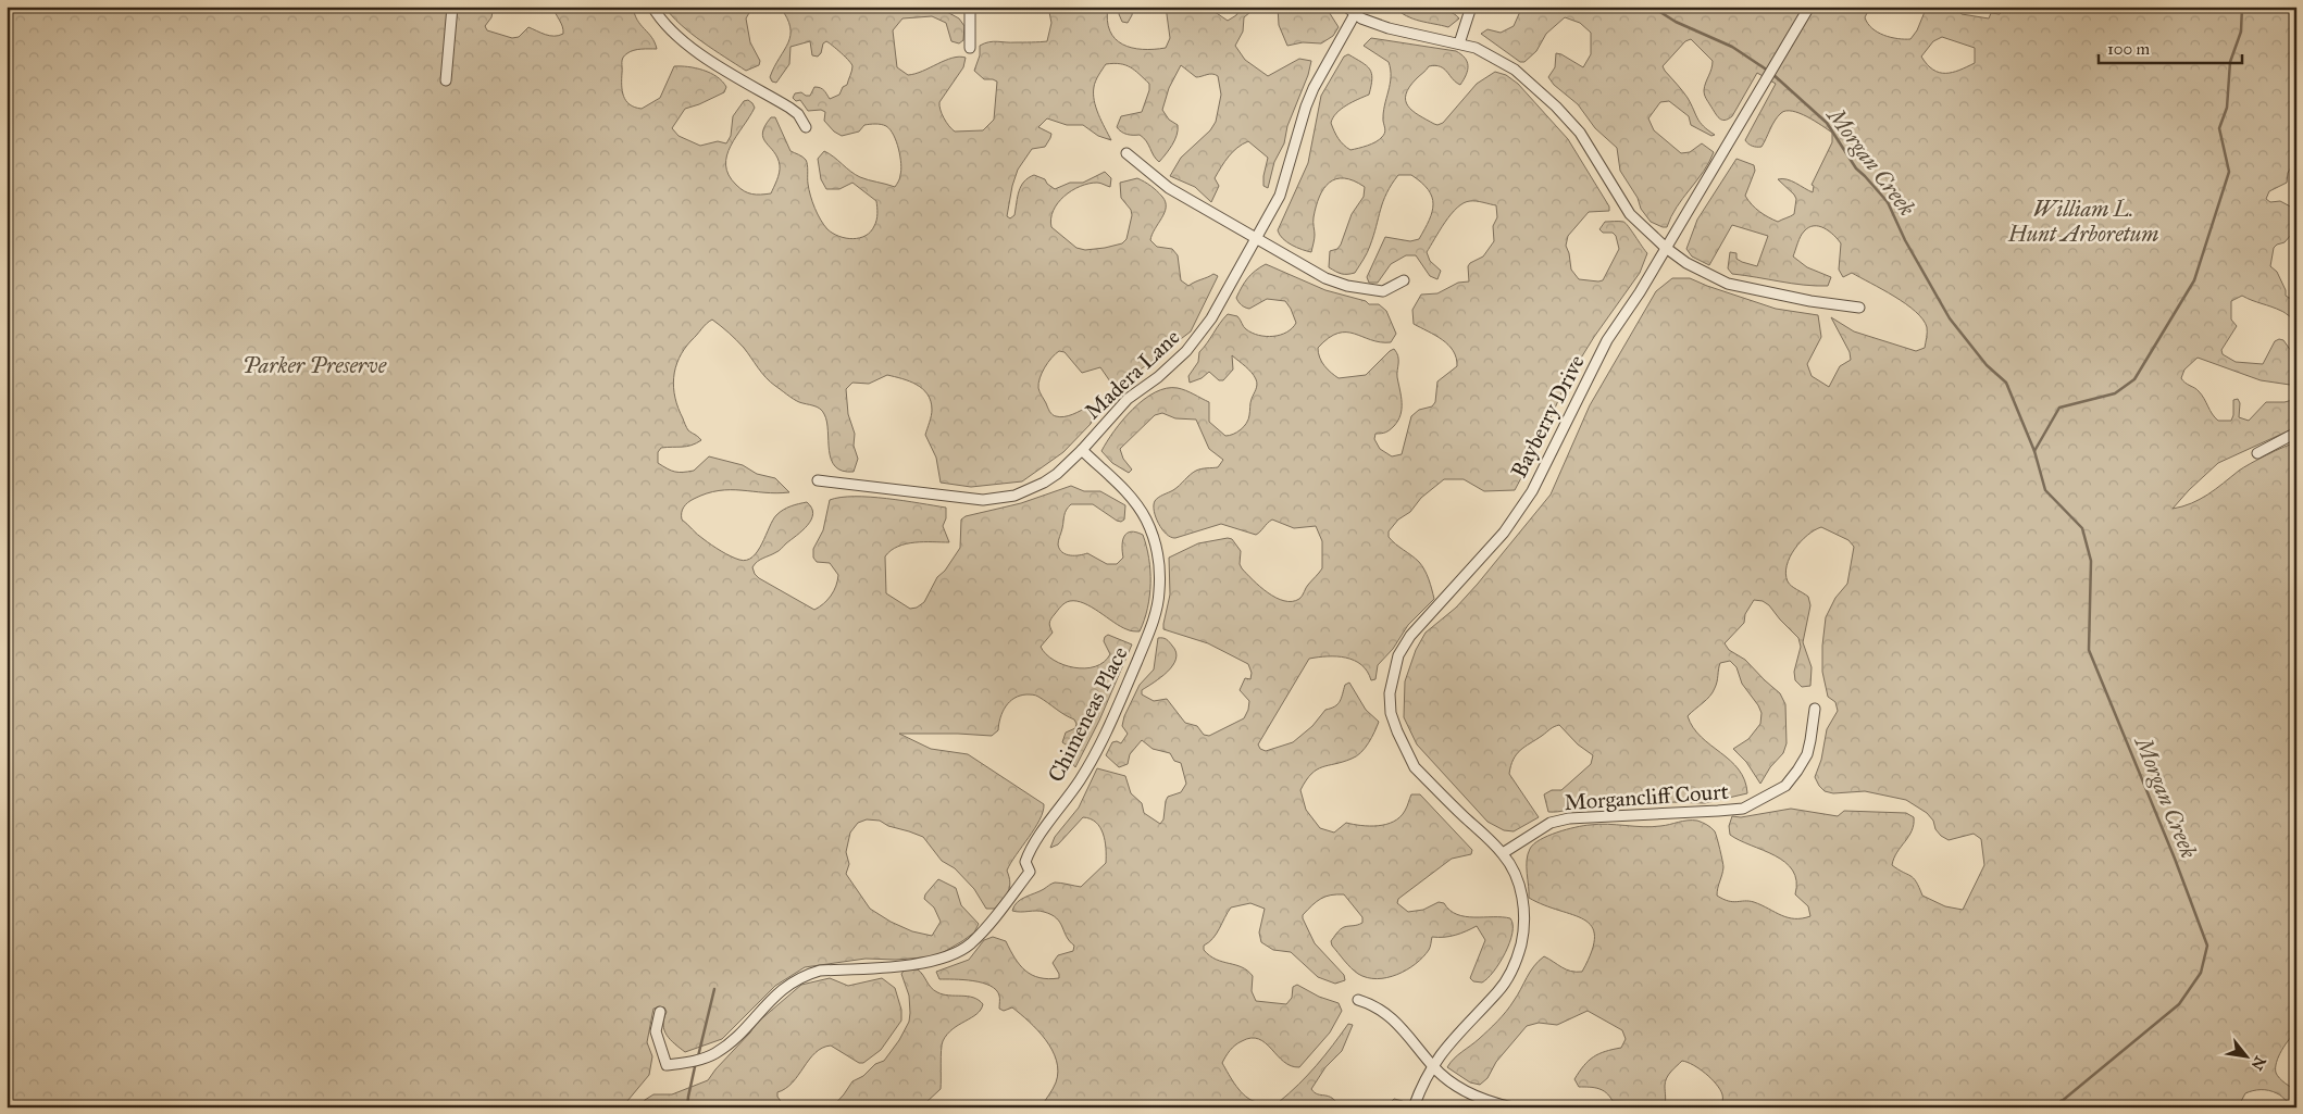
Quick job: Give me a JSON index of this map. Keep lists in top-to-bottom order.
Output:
{
  "streets": {
    "street": [
      "Madera Lane",
      "Bayberry Drive",
      "Chimeneas Place",
      "Morgancliff Court"
    ]
  },
  "crossings": [
    ["Madera Lane", "Chimeneas Place"],
    ["Bayberry Drive", "Morgancliff Court"]
  ],
  "water": ["Morgan Creek"],
  "parks": ["William L. Hunt Arboretum", "Parker Preserve"],
  "scale_bar": "100 m",
  "north": "bottom right"
}
